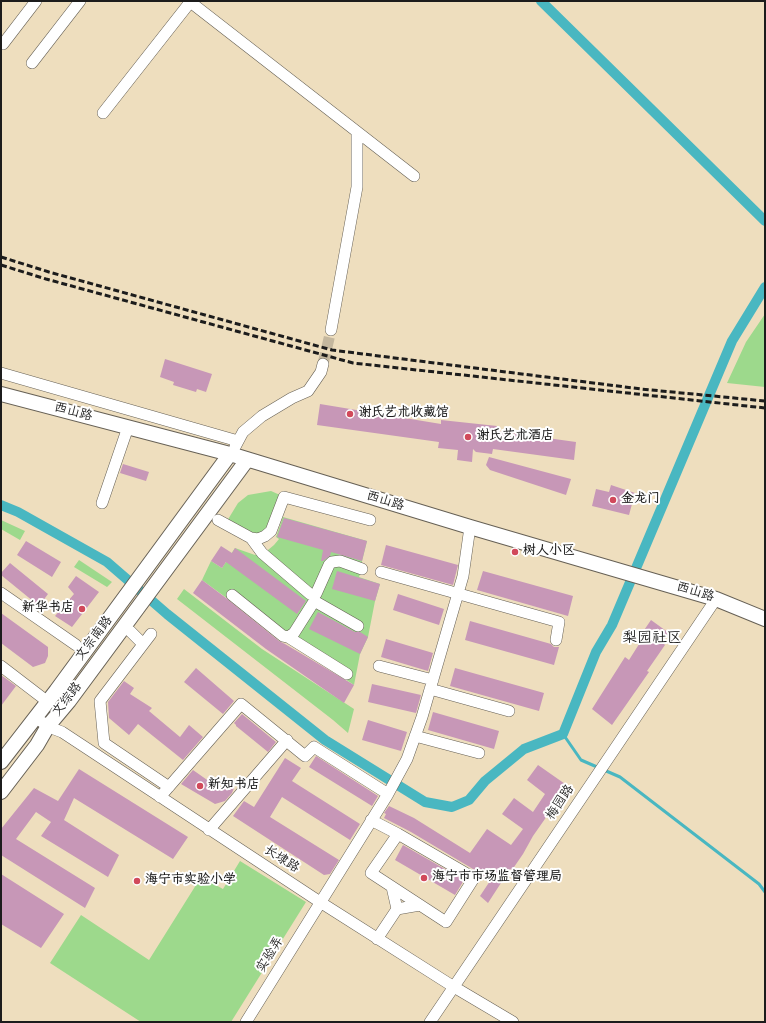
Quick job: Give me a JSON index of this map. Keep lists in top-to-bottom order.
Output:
{
  "streets": {
    "main road": ["西山路", "文宗南路", "文综路"],
    "street": ["梅园路", "长埭路", "实验弄"]
  },
  "crossings": [
    ["西山路", "文宗南路"],
    ["西山路", "文综路"],
    ["西山路", "梅园路"],
    ["西山路", "实验弄"],
    ["文宗南路", "长埭路"],
    ["文综路", "长埭路"],
    ["梅园路", "长埭路"],
    ["长埭路", "实验弄"]
  ],
  "districts": ["梨园社区"],
  "places": [
    "谢氏艺术收藏馆",
    "谢氏艺术酒店",
    "金龙门",
    "树人小区",
    "新华书店",
    "新知书店",
    "海宁市市场监督管理局",
    "海宁市实验小学"
  ]
}
